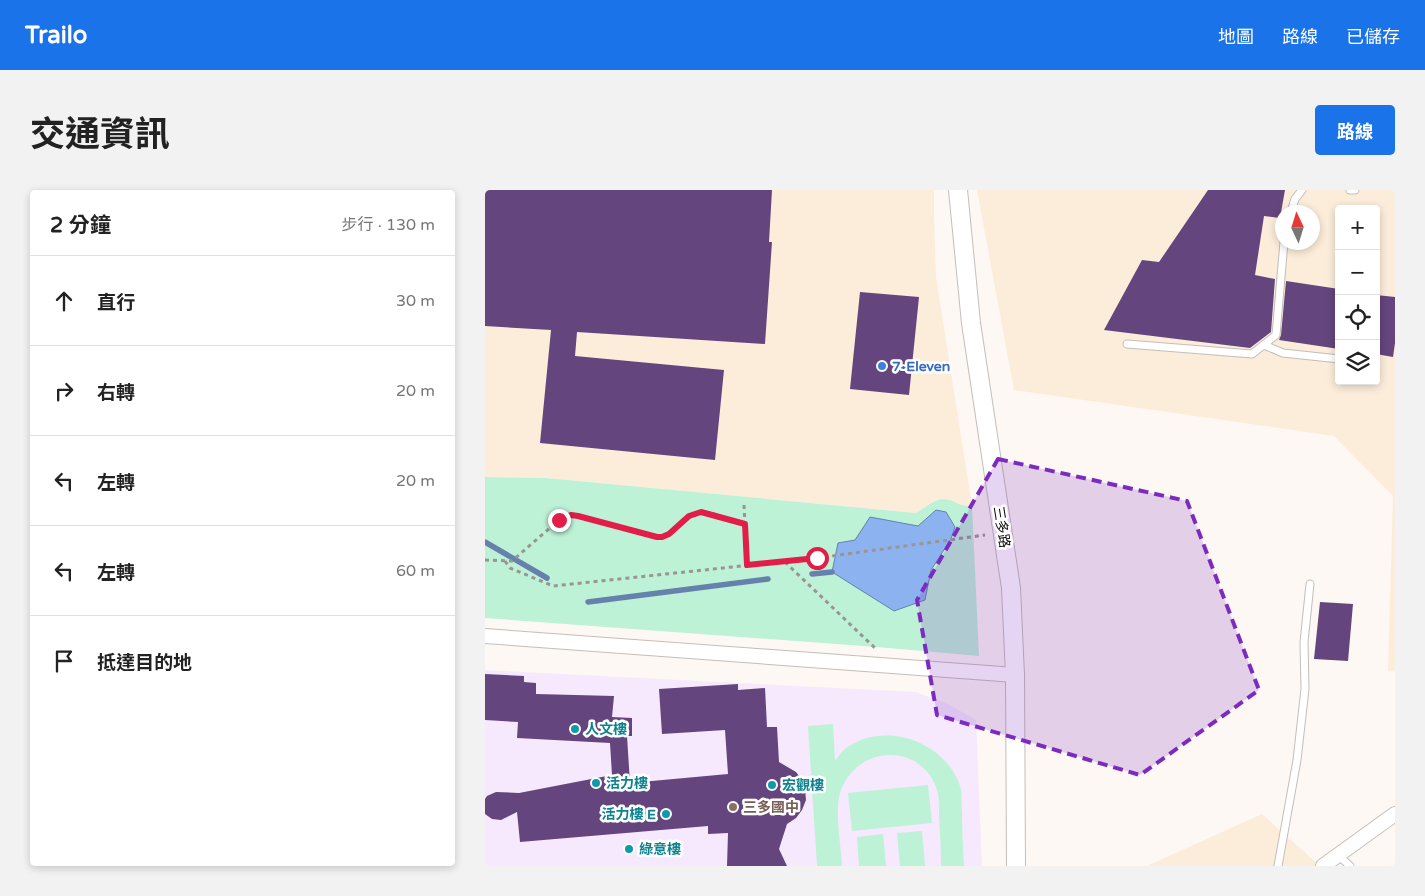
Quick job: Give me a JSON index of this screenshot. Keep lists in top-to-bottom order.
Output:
{
  "streets": {
    "street": ["三多路"]
  },
  "places": [
    "7-Eleven",
    "人文樓",
    "活力樓",
    "宏觀樓",
    "三多國中",
    "活力樓 E",
    "綠意樓"
  ],
  "north": "top",
  "page": {
    "header": "Trailo",
    "nav": ["地圖", "路線", "已儲存"],
    "title": "交通資訊",
    "buttons": "路線",
    "heading": ["2 分鐘", "步行 · 130 m"],
    "map_buttons": ["+", "−"],
    "list": [
      ["直行", "30 m"],
      ["右轉", "20 m"],
      ["左轉", "20 m"],
      ["左轉", "60 m"],
      "抵達目的地"
    ]
  }
}
